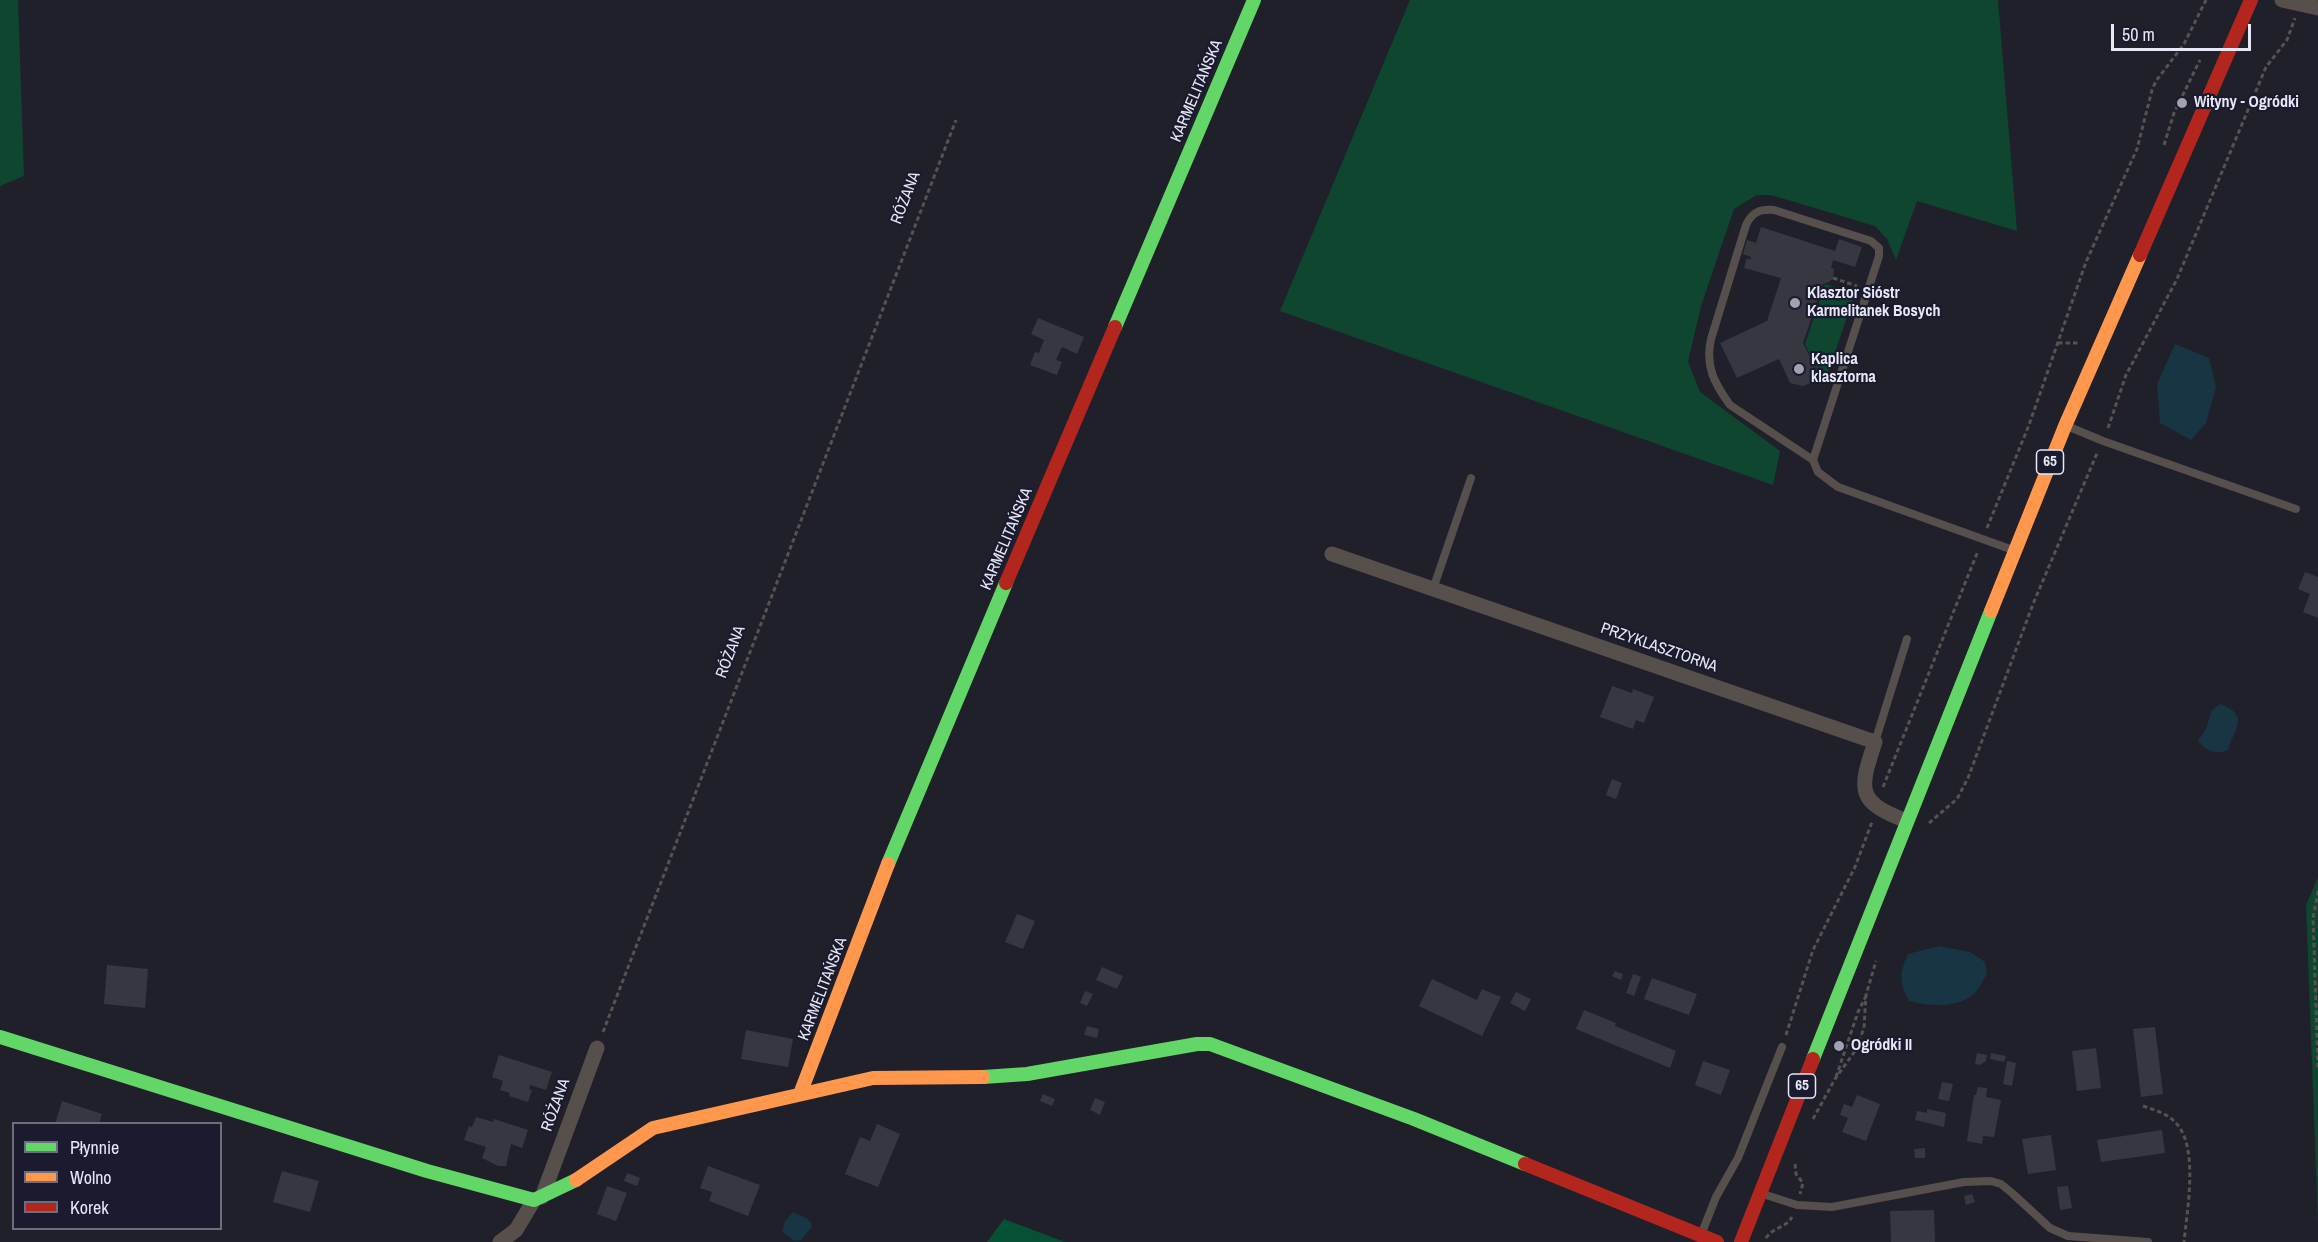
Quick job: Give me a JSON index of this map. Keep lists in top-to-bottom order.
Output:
{
  "streets": {
    "street": [
      "KARMELITAŃSKA",
      "RÓŻANA",
      "65",
      "PRZYKLASZTORNA"
    ]
  },
  "places": [
    "Wityny - Ogródki",
    "Klasztor Sióstr Karmelitanek Bosych",
    "Kaplica klasztorna",
    "Ogródki II"
  ],
  "legend": ["Płynnie", "Wolno", "Korek"],
  "scale_bar": "50 m"
}
